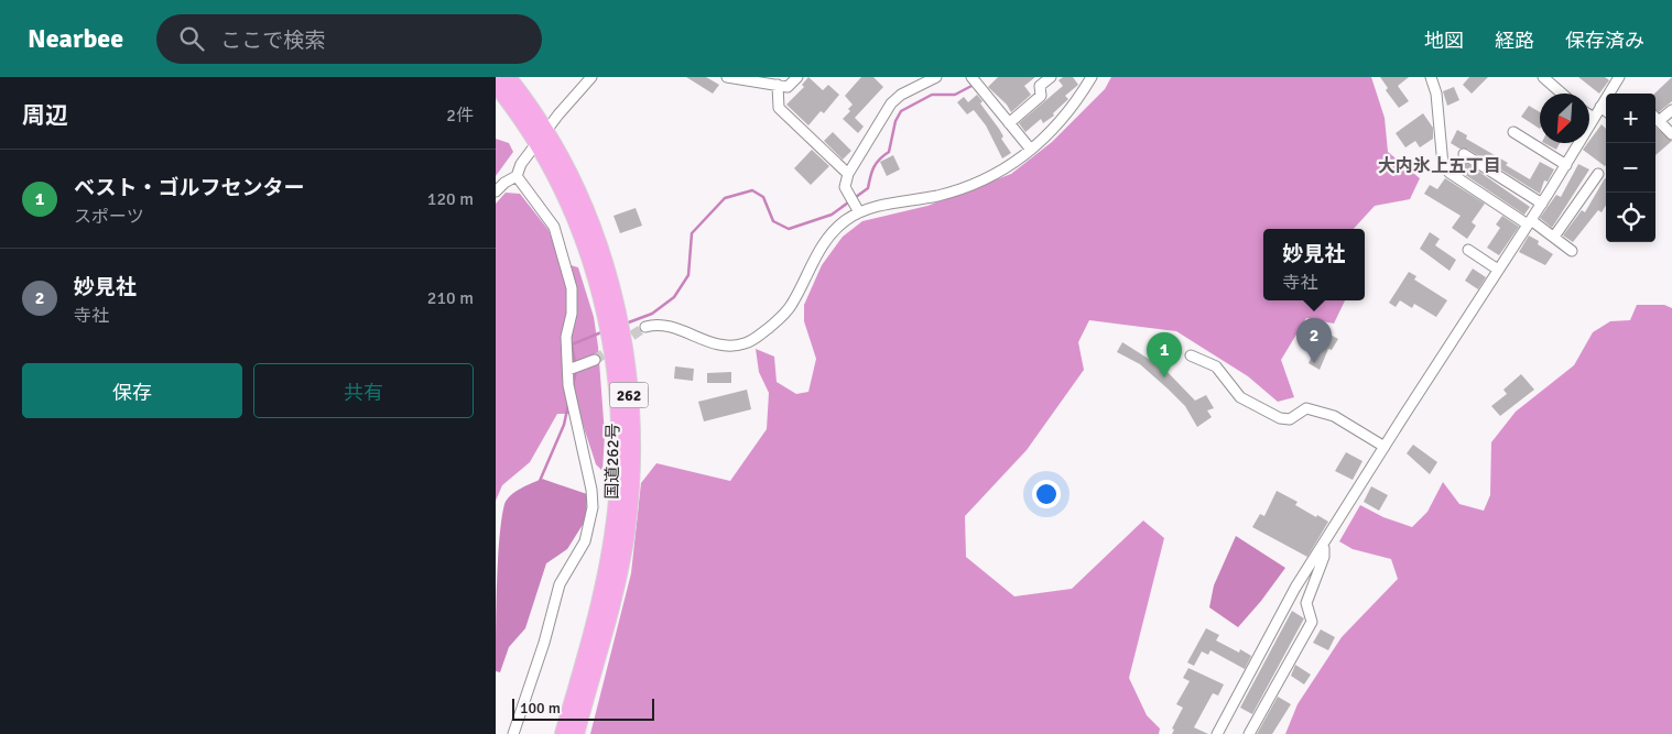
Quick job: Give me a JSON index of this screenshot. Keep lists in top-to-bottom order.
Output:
{
  "streets": {
    "highway": ["262", "国道262号"]
  },
  "districts": ["大内氷上五丁目"],
  "scale_bar": "100 m",
  "north": "bottom left",
  "page": {
    "header": "Nearbee",
    "search": "ここで検索",
    "nav": ["地図", "経路", "保存済み"],
    "heading": ["周辺", "2件"],
    "map_buttons": ["+", "−"],
    "list": [
      {
        "mark": "1",
        "name": "ベスト・ゴルフセンター",
        "note": "スポーツ",
        "value": "120 m"
      },
      {
        "mark": "2",
        "name": "妙見社",
        "note": "寺社",
        "value": "210 m"
      }
    ],
    "popup": ["妙見社", "寺社"],
    "pins": ["2", "1"],
    "buttons": ["保存", "共有"],
    "scale": "100 m"
  }
}
